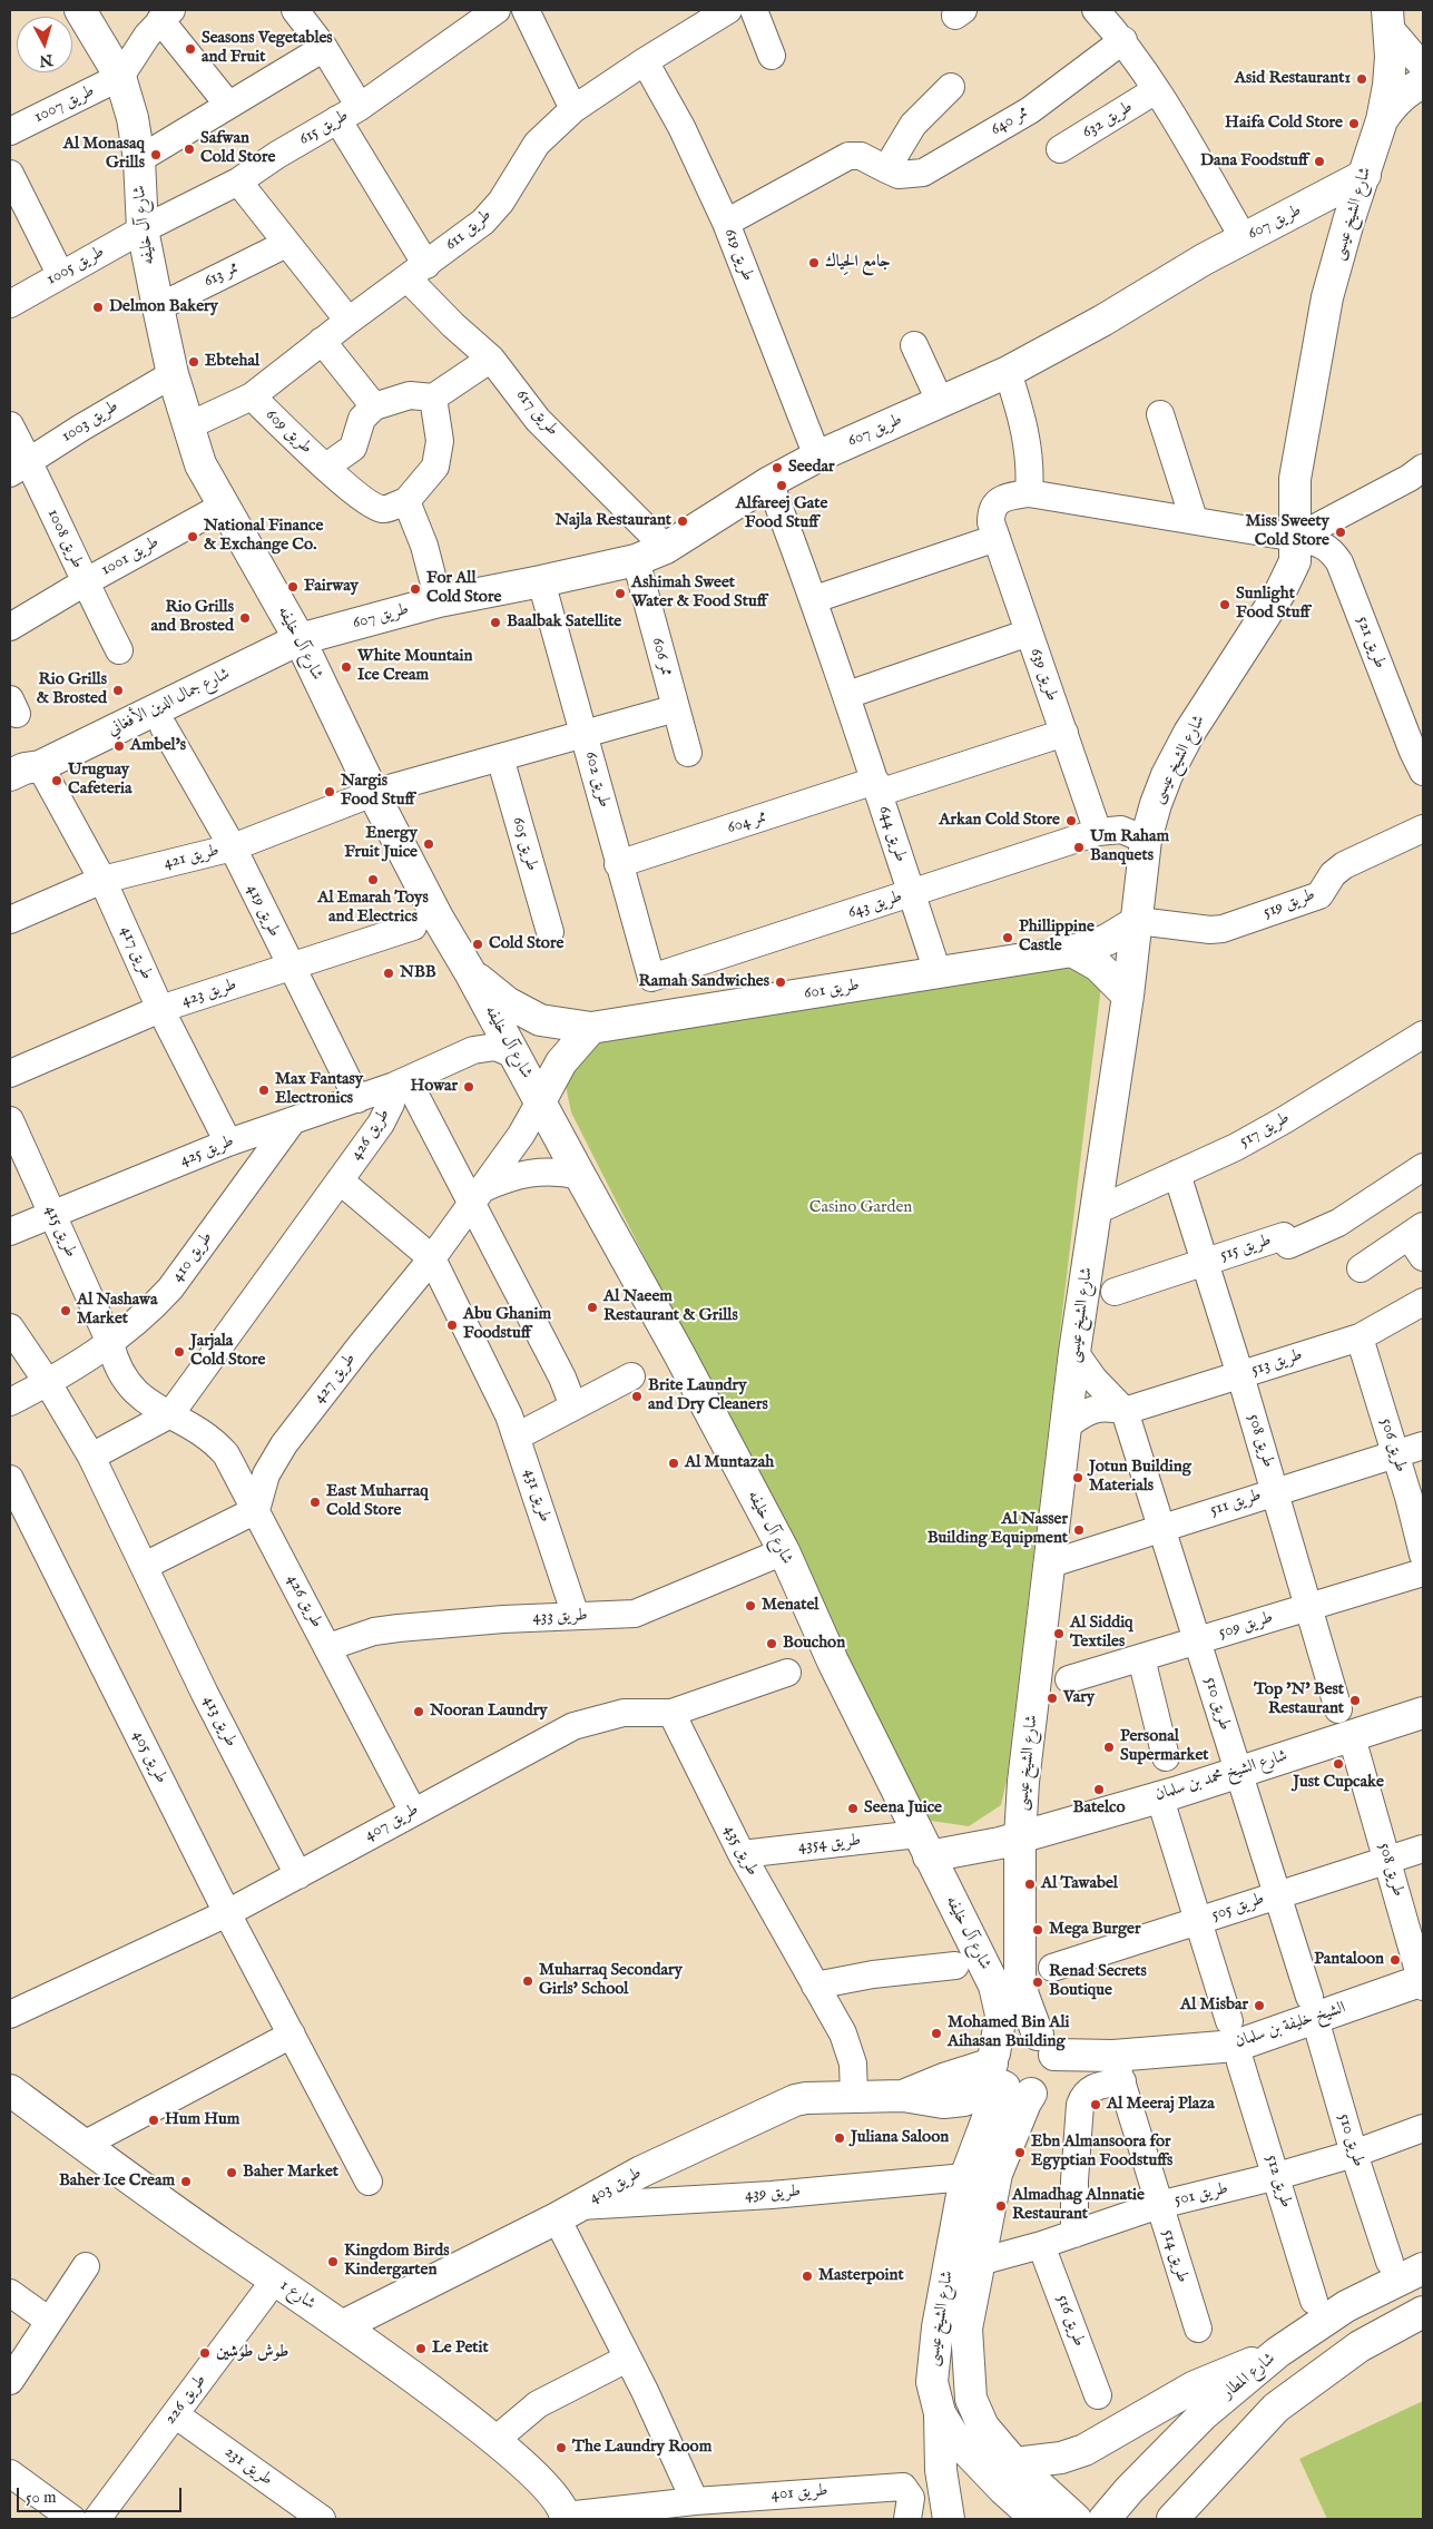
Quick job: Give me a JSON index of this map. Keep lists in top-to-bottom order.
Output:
{
  "streets": {
    "street": [
      "طريق 1007",
      "طريق 632",
      "ممر 640",
      "طريق 615",
      "شارع الشيخ عيسى",
      "طريق 607",
      "شارع آل خليفه",
      "طريق 611",
      "طريق 619",
      "طريق 1005",
      "ممر 613",
      "طريق 617",
      "طريق 1003",
      "طريق 609",
      "طريق 1008",
      "طريق 1001",
      "طريق 521",
      "ممر 606",
      "طريق 639",
      "شارع جمال الدين الأفغاني",
      "طريق 602",
      "ممر 604",
      "طريق 644",
      "طريق 605",
      "طريق 421",
      "طريق 519",
      "طريق 643",
      "طريق 419",
      "طريق 417",
      "طريق 601",
      "طريق 423",
      "طريق 517",
      "طريق 426",
      "طريق 425",
      "طريق 415",
      "طريق 515",
      "طريق 410",
      "طريق 513",
      "طريق 427",
      "طريق 508",
      "طريق 506",
      "طريق 431",
      "طريق 511",
      "طريق 433",
      "طريق 509",
      "طريق 510",
      "طريق 413",
      "طريق 405",
      "شارع الشيخ محمد بن سلمان",
      "طريق 407",
      "طريق 4354",
      "طريق 435",
      "طريق 505",
      "الشيخ خليفة بن سلمان",
      "طريق 512",
      "طريق 403",
      "طريق 439",
      "طريق 501",
      "طريق 514",
      "شارع 1",
      "طريق 516",
      "شارع المطار",
      "طريق 226",
      "طريق 231",
      "طريق 401"
    ]
  },
  "crossings": [
    ["طريق 1007", "شارع آل خليفه"],
    ["ممر 640", "طريق 619"],
    ["طريق 615", "شارع آل خليفه"],
    ["طريق 615", "طريق 1005"],
    ["طريق 615", "طريق 617"],
    ["شارع الشيخ عيسى", "طريق 607"],
    ["شارع الشيخ عيسى", "شارع آل خليفه"],
    ["شارع الشيخ عيسى", "طريق 521"],
    ["شارع الشيخ عيسى", "طريق 639"],
    ["شارع الشيخ عيسى", "طريق 519"],
    ["شارع الشيخ عيسى", "طريق 601"],
    ["شارع الشيخ عيسى", "طريق 517"],
    ["شارع الشيخ عيسى", "طريق 513"],
    ["شارع الشيخ عيسى", "طريق 511"],
    ["شارع الشيخ عيسى", "شارع الشيخ محمد بن سلمان"],
    ["شارع الشيخ عيسى", "الشيخ خليفة بن سلمان"],
    ["شارع الشيخ عيسى", "طريق 403"],
    ["شارع الشيخ عيسى", "طريق 439"],
    ["شارع الشيخ عيسى", "طريق 501"],
    ["طريق 607", "شارع آل خليفه"],
    ["طريق 607", "طريق 619"],
    ["طريق 607", "طريق 617"],
    ["طريق 607", "ممر 606"],
    ["طريق 607", "شارع جمال الدين الأفغاني"],
    ["طريق 607", "طريق 602"],
    ["طريق 607", "طريق 644"],
    ["شارع آل خليفه", "طريق 611"],
    ["شارع آل خليفه", "طريق 1005"],
    ["شارع آل خليفه", "ممر 613"],
    ["شارع آل خليفه", "طريق 1003"],
    ["شارع آل خليفه", "طريق 1001"],
    ["شارع آل خليفه", "شارع جمال الدين الأفغاني"],
    ["شارع آل خليفه", "طريق 421"],
    ["شارع آل خليفه", "طريق 601"],
    ["شارع آل خليفه", "طريق 425"],
    ["شارع آل خليفه", "طريق 427"],
    ["شارع آل خليفه", "طريق 433"],
    ["شارع آل خليفه", "شارع الشيخ محمد بن سلمان"],
    ["شارع آل خليفه", "طريق 4354"],
    ["شارع آل خليفه", "الشيخ خليفة بن سلمان"],
    ["شارع آل خليفه", "طريق 403"],
    ["طريق 611", "طريق 619"],
    ["طريق 611", "طريق 617"],
    ["طريق 611", "طريق 609"],
    ["طريق 1003", "طريق 1008"],
    ["طريق 1008", "طريق 1001"],
    ["طريق 521", "طريق 639"],
    ["طريق 639", "ممر 604"],
    ["طريق 639", "طريق 643"],
    ["شارع جمال الدين الأفغاني", "طريق 417"],
    ["طريق 602", "ممر 604"],
    ["طريق 602", "طريق 643"],
    ["ممر 604", "طريق 644"],
    ["طريق 644", "طريق 643"],
    ["طريق 644", "طريق 601"],
    ["طريق 421", "طريق 419"],
    ["طريق 421", "طريق 417"],
    ["طريق 519", "طريق 601"],
    ["طريق 419", "طريق 423"],
    ["طريق 419", "طريق 425"],
    ["طريق 417", "طريق 423"],
    ["طريق 417", "طريق 425"],
    ["طريق 517", "طريق 508"],
    ["طريق 426", "طريق 425"],
    ["طريق 426", "طريق 415"],
    ["طريق 426", "طريق 410"],
    ["طريق 426", "طريق 427"],
    ["طريق 426", "طريق 433"],
    ["طريق 426", "طريق 407"],
    ["طريق 425", "طريق 415"],
    ["طريق 425", "طريق 410"],
    ["طريق 415", "طريق 410"],
    ["طريق 515", "طريق 508"],
    ["طريق 410", "طريق 413"],
    ["طريق 513", "طريق 508"],
    ["طريق 513", "طريق 506"],
    ["طريق 513", "طريق 510"],
    ["طريق 508", "طريق 511"],
    ["طريق 508", "طريق 509"],
    ["طريق 508", "طريق 505"],
    ["طريق 508", "الشيخ خليفة بن سلمان"],
    ["طريق 506", "طريق 511"],
    ["طريق 431", "طريق 433"],
    ["طريق 511", "طريق 510"],
    ["طريق 509", "طريق 510"],
    ["طريق 510", "شارع الشيخ محمد بن سلمان"],
    ["طريق 510", "طريق 505"],
    ["طريق 510", "الشيخ خليفة بن سلمان"],
    ["طريق 510", "طريق 501"],
    ["طريق 413", "طريق 407"],
    ["طريق 405", "طريق 407"],
    ["شارع الشيخ محمد بن سلمان", "طريق 4354"],
    ["طريق 407", "طريق 435"],
    ["طريق 4354", "طريق 435"],
    ["طريق 435", "طريق 403"],
    ["الشيخ خليفة بن سلمان", "طريق 403"],
    ["الشيخ خليفة بن سلمان", "طريق 514"],
    ["طريق 512", "طريق 501"],
    ["طريق 403", "طريق 439"],
    ["طريق 403", "شارع 1"],
    ["طريق 501", "طريق 514"],
    ["طريق 501", "طريق 516"],
    ["شارع 1", "طريق 226"],
    ["شارع 1", "طريق 401"],
    ["طريق 226", "طريق 231"]
  ],
  "parks": ["Casino Garden"],
  "places": [
    "Seasons Vegetables and Fruit",
    "Asid Restaurant1",
    "Haifa Cold Store",
    "Safwan Cold Store",
    "Al Monasaq Grills",
    "Dana Foodstuff",
    "جامع الحِياك",
    "Delmon Bakery",
    "Ebtehal",
    "Seedar",
    "Alfareej Gate Food Stuff",
    "Najla Restaurant",
    "Miss Sweety Cold Store",
    "National Finance & Exchange Co.",
    "Fairway",
    "For All Cold Store",
    "Ashimah Sweet Water & Food Stuff",
    "Sunlight Food Stuff",
    "Rio Grills and Brosted",
    "Baalbak Satellite",
    "White Mountain Ice Cream",
    "Rio Grills & Brosted",
    "Ambel's",
    "Uruguay Cafeteria",
    "Nargis Food Stuff",
    "Arkan Cold Store",
    "Energy Fruit Juice",
    "Um Raham Banquets",
    "Al Emarah Toys and Electrics",
    "Phillippine Castle",
    "Cold Store",
    "NBB",
    "Ramah Sandwiches",
    "Howar",
    "Max Fantasy Electronics",
    "Al Naeem Restaurant & Grills",
    "Al Nashawa Market",
    "Abu Ghanim Foodstuff",
    "Jarjala Cold Store",
    "Brite Laundry and Dry Cleaners",
    "Al Muntazah",
    "Jotun Building Materials",
    "East Muharraq Cold Store",
    "Al Nasser Building Equipment",
    "Menatel",
    "Al Siddiq Textiles",
    "Bouchon",
    "Vary",
    "Top 'N' Best Restaurant",
    "Nooran Laundry",
    "Personal Supermarket",
    "Just Cupcake",
    "Batelco",
    "Seena Juice",
    "Al Tawabel",
    "Mega Burger",
    "Pantaloon",
    "Muharraq Secondary Girls' School",
    "Renad Secrets Boutique",
    "Al Misbar",
    "Mohamed Bin Ali Aihasan Building",
    "Al Meeraj Plaza",
    "Hum Hum",
    "Juliana Saloon",
    "Ebn Almansoora for Egyptian Foodstuffs",
    "Baher Market",
    "Baher Ice Cream",
    "Almadhag Alnnatie Restaurant",
    "Kingdom Birds Kindergarten",
    "Masterpoint",
    "Le Petit",
    "طوش طوشين",
    "The Laundry Room"
  ],
  "scale_bar": "50 m",
  "north": "bottom"
}
